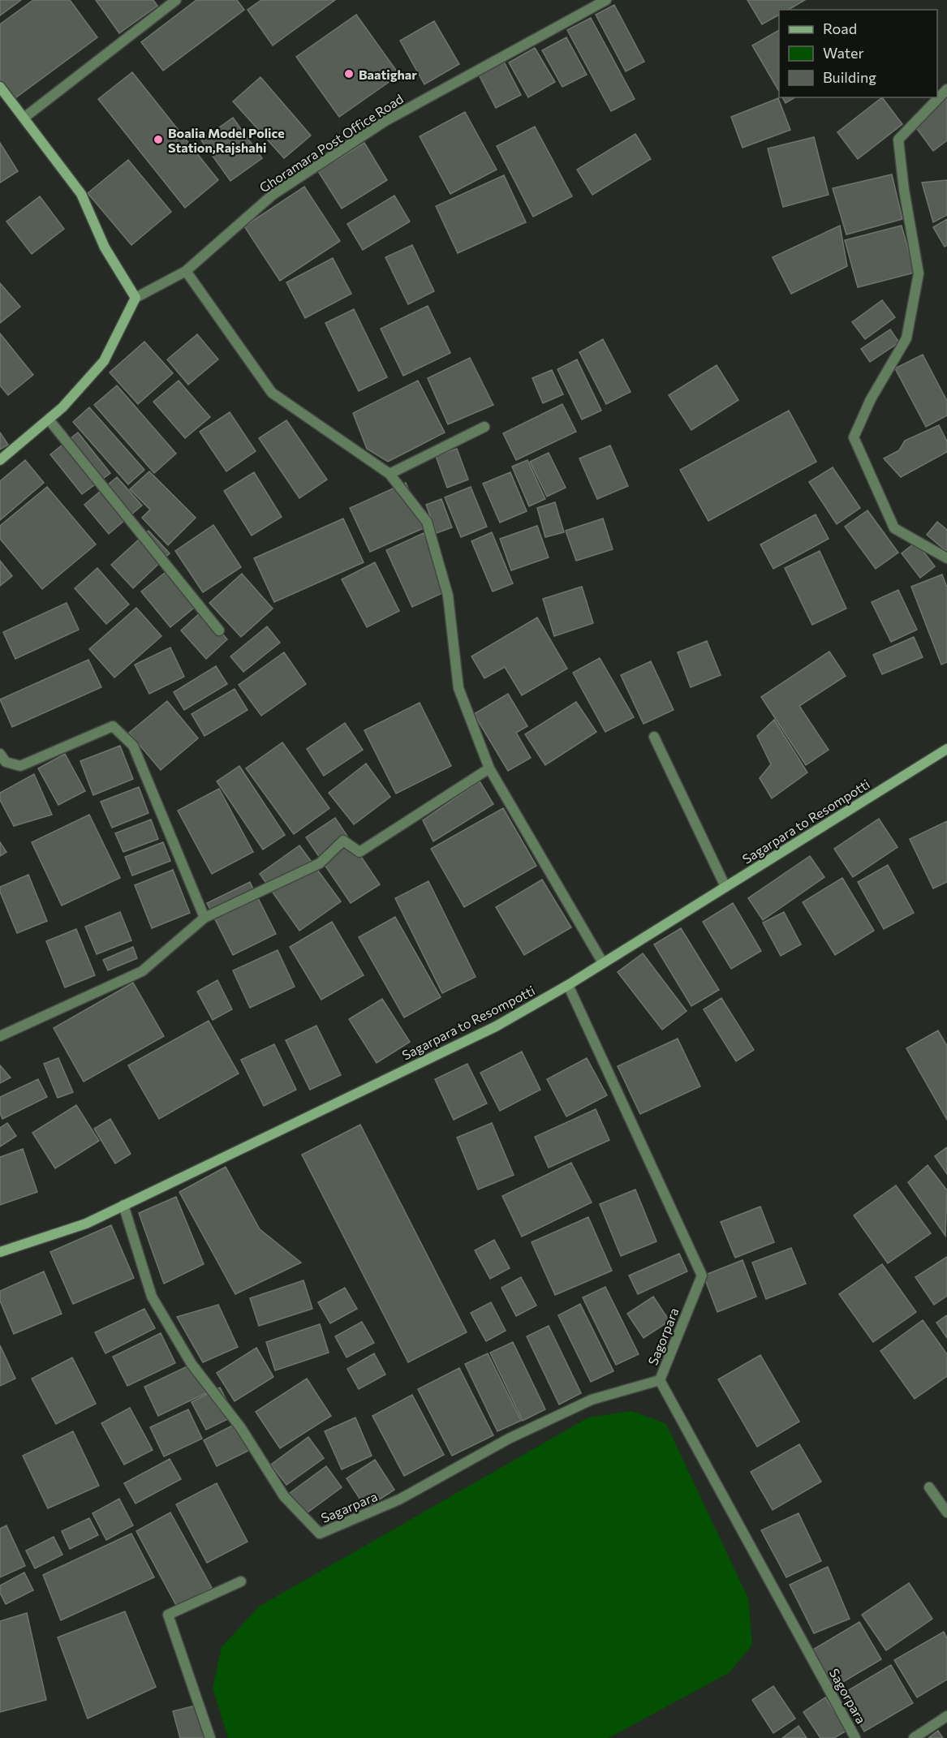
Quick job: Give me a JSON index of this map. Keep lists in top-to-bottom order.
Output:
{
  "streets": {
    "main road": ["Sagarpara to Resompotti"],
    "street": ["Ghoramara Post Office Road", "Sagorpara", "Sagarpara"]
  },
  "crossings": [
    ["Sagarpara to Resompotti", "Sagorpara"],
    ["Sagarpara to Resompotti", "Sagarpara"],
    ["Sagorpara", "Sagarpara"]
  ],
  "places": ["Baatighar", "Boalia Model Police Station,Rajshahi"],
  "legend": ["Road", "Water", "Building"]
}
